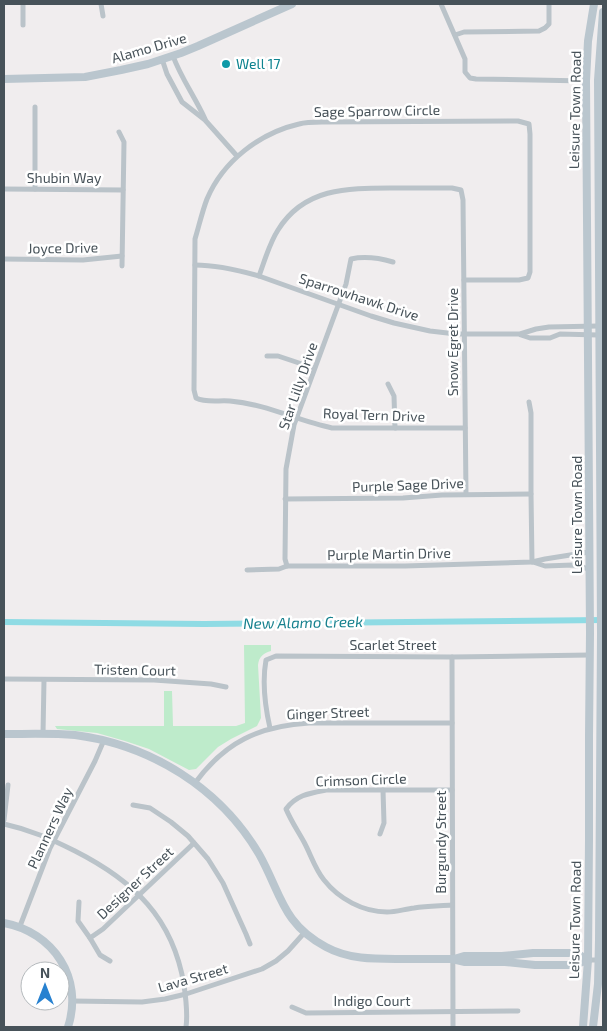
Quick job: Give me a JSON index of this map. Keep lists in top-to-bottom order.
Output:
{
  "streets": {
    "main road": ["Alamo Drive", "Leisure Town Road"],
    "street": [
      "Sage Sparrow Circle",
      "Shubin Way",
      "Joyce Drive",
      "Sparrowhawk Drive",
      "Snow Egret Drive",
      "Star Lilly Drive",
      "Royal Tern Drive",
      "Purple Sage Drive",
      "Purple Martin Drive",
      "Scarlet Street",
      "Tristen Court",
      "Ginger Street",
      "Crimson Circle",
      "Planners Way",
      "Burgundy Street",
      "Designer Street",
      "Lava Street",
      "Indigo Court"
    ]
  },
  "crossings": [
    ["Leisure Town Road", "Sparrowhawk Drive"],
    ["Leisure Town Road", "Purple Martin Drive"],
    ["Leisure Town Road", "Scarlet Street"],
    ["Sage Sparrow Circle", "Sparrowhawk Drive"],
    ["Sage Sparrow Circle", "Snow Egret Drive"],
    ["Sage Sparrow Circle", "Royal Tern Drive"],
    ["Sparrowhawk Drive", "Snow Egret Drive"],
    ["Sparrowhawk Drive", "Star Lilly Drive"],
    ["Snow Egret Drive", "Royal Tern Drive"],
    ["Snow Egret Drive", "Purple Sage Drive"],
    ["Star Lilly Drive", "Royal Tern Drive"],
    ["Star Lilly Drive", "Purple Sage Drive"],
    ["Star Lilly Drive", "Purple Martin Drive"],
    ["Scarlet Street", "Ginger Street"],
    ["Scarlet Street", "Burgundy Street"],
    ["Ginger Street", "Burgundy Street"],
    ["Crimson Circle", "Burgundy Street"],
    ["Burgundy Street", "Indigo Court"]
  ],
  "water": ["New Alamo Creek"],
  "places": ["Well 17"],
  "north": "top"
}
